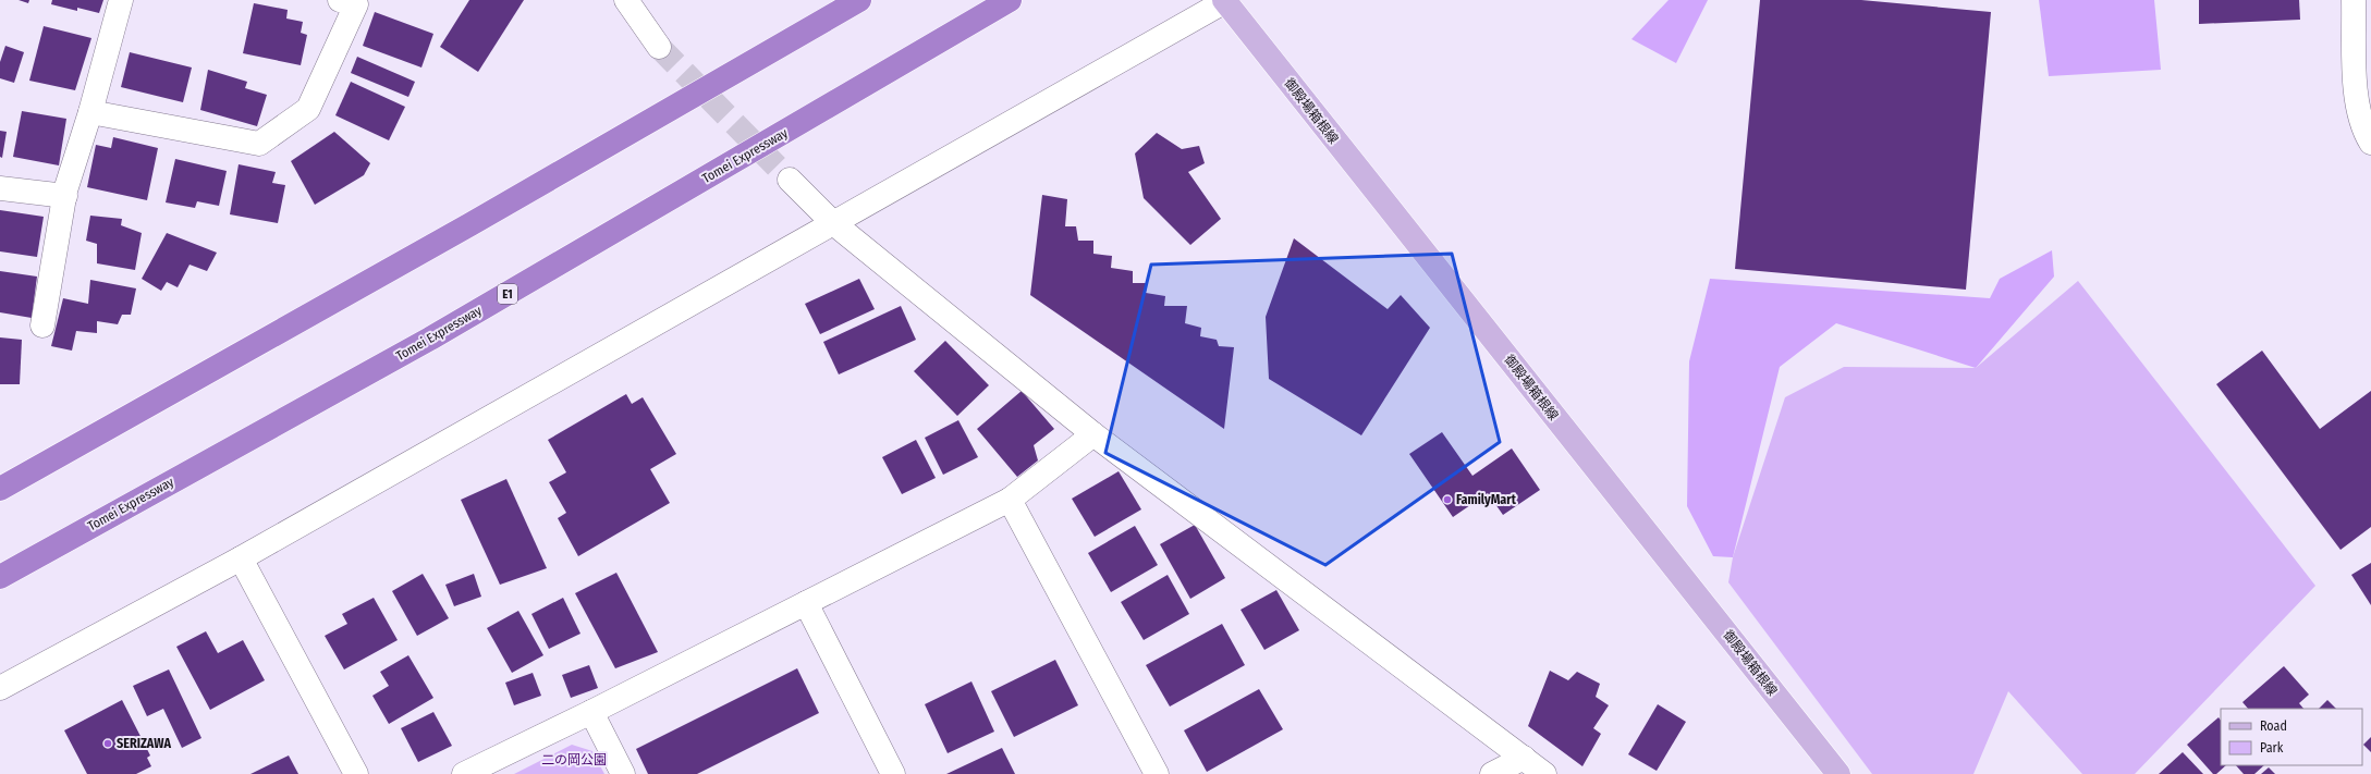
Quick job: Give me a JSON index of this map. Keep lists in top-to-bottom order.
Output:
{
  "streets": {
    "highway": ["Tomei Expressway", "E1"],
    "main road": ["御殿場箱根線"]
  },
  "parks": ["二の岡公園"],
  "places": ["FamilyMart", "SERIZAWA"],
  "legend": ["Road", "Park"]
}
